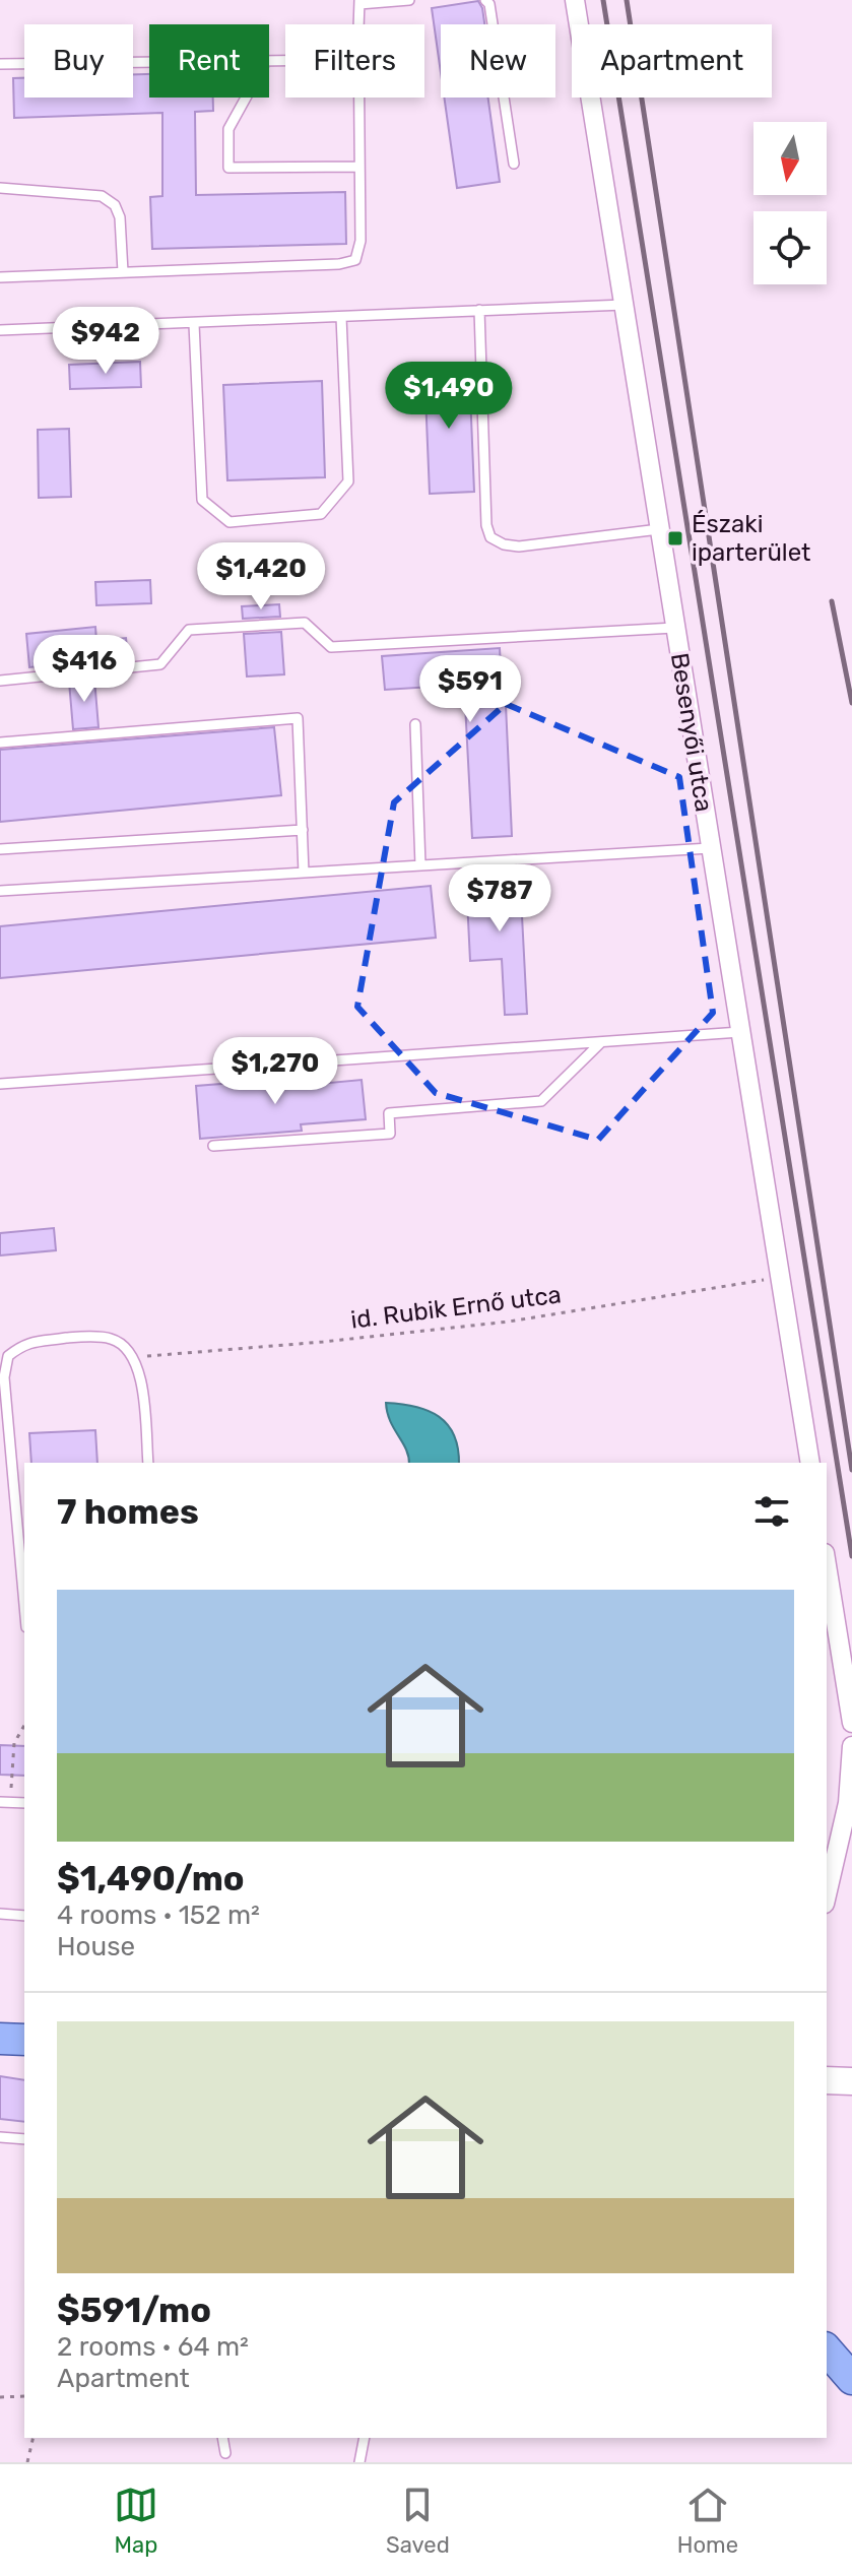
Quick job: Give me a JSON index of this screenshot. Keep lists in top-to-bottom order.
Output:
{
  "streets": {
    "street": ["Besenyői utca"],
    "path": ["id. Rubik Ernő utca"]
  },
  "crossings": [
    ["Besenyői utca", "id. Rubik Ernő utca"]
  ],
  "places": {
    "transit": ["Északi iparterület"]
  },
  "north": "bottom",
  "page": {
    "chip": [
      "Buy",
      "Rent",
      "Filters",
      "New",
      "Apartment"
    ],
    "price": [
      "$942",
      "$1,490",
      "$1,420",
      "$416",
      "$591",
      "$787",
      "$1,270"
    ],
    "heading": "7 homes",
    "list": [
      {
        "name": "$1,490/mo",
        "note": "4 rooms · 152 m² · House"
      },
      {
        "name": "$591/mo",
        "note": "2 rooms · 64 m² · Apartment"
      }
    ],
    "tabs": ["Map", "Saved", "Home"]
  }
}
